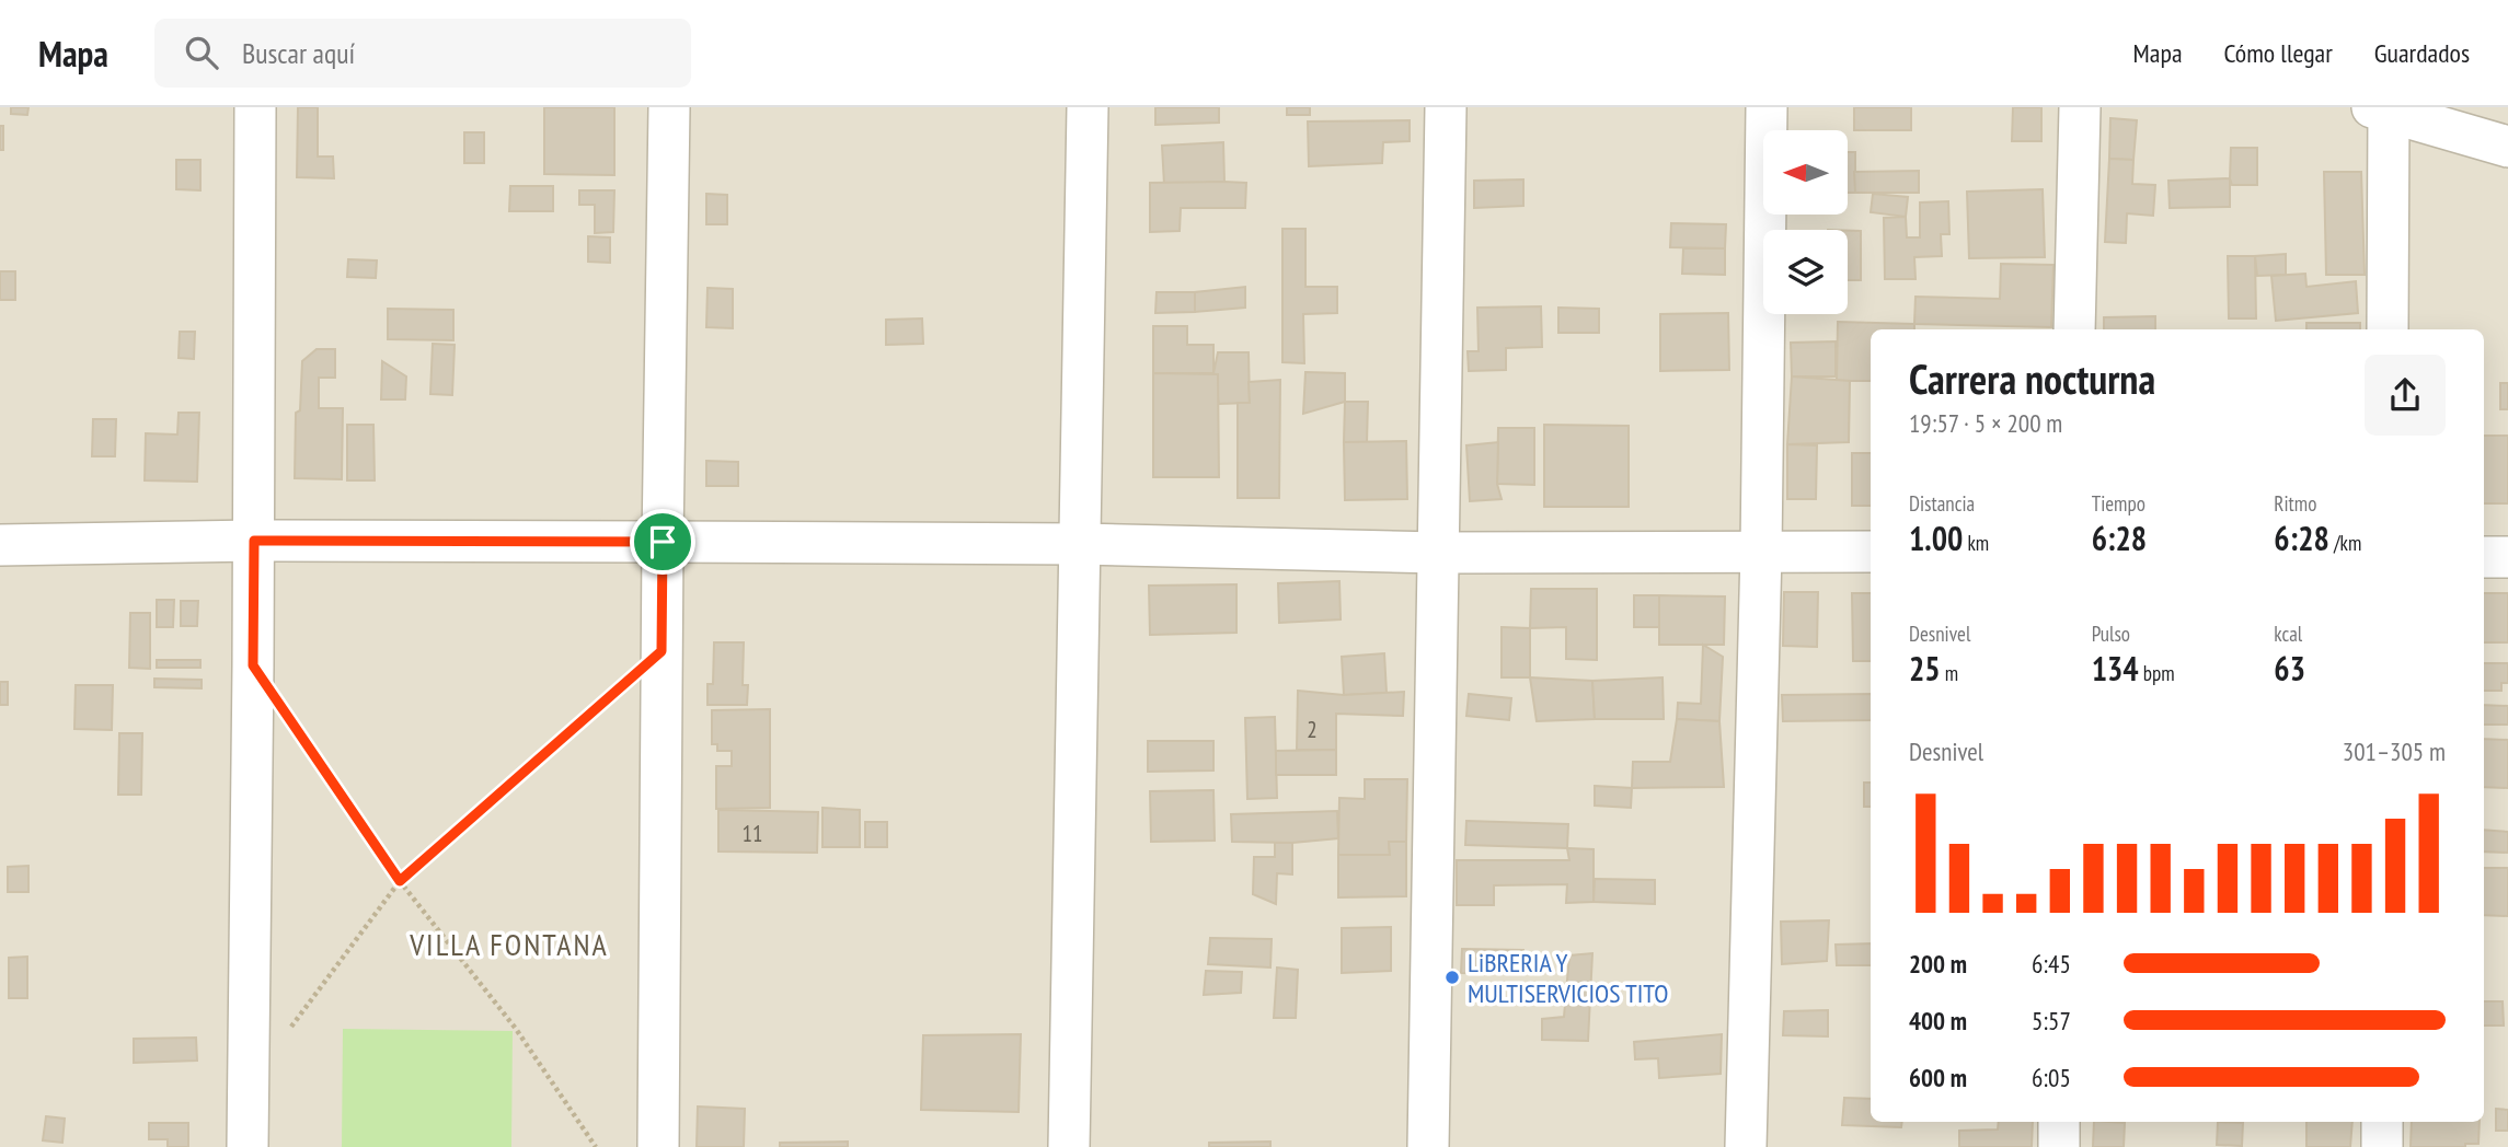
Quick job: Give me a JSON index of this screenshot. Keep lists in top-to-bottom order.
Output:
{
  "districts": ["VILLA FONTANA"],
  "places": ["LiBRERIA Y MULTISERVICIOS TITO"],
  "house_numbers": ["2", "11"],
  "north": "left",
  "page": {
    "header": "Mapa",
    "search": "Buscar aquí",
    "nav": ["Mapa", "Cómo llegar", "Guardados"],
    "heading": ["Carrera nocturna", "19:57 · 5 × 200 m"],
    "stats": [
      ["Distancia", "1.00 km"],
      ["Tiempo", "6:28"],
      ["Ritmo", "6:28 /km"],
      ["Desnivel", "25 m"],
      ["Pulso", "134 bpm"],
      ["kcal", "63"]
    ],
    "chart": ["Desnivel", "301–305 m"],
    "list": [
      {
        "name": "200 m",
        "note": "6:45"
      },
      {
        "name": "400 m",
        "note": "5:57"
      },
      {
        "name": "600 m",
        "note": "6:05"
      }
    ]
  }
}
